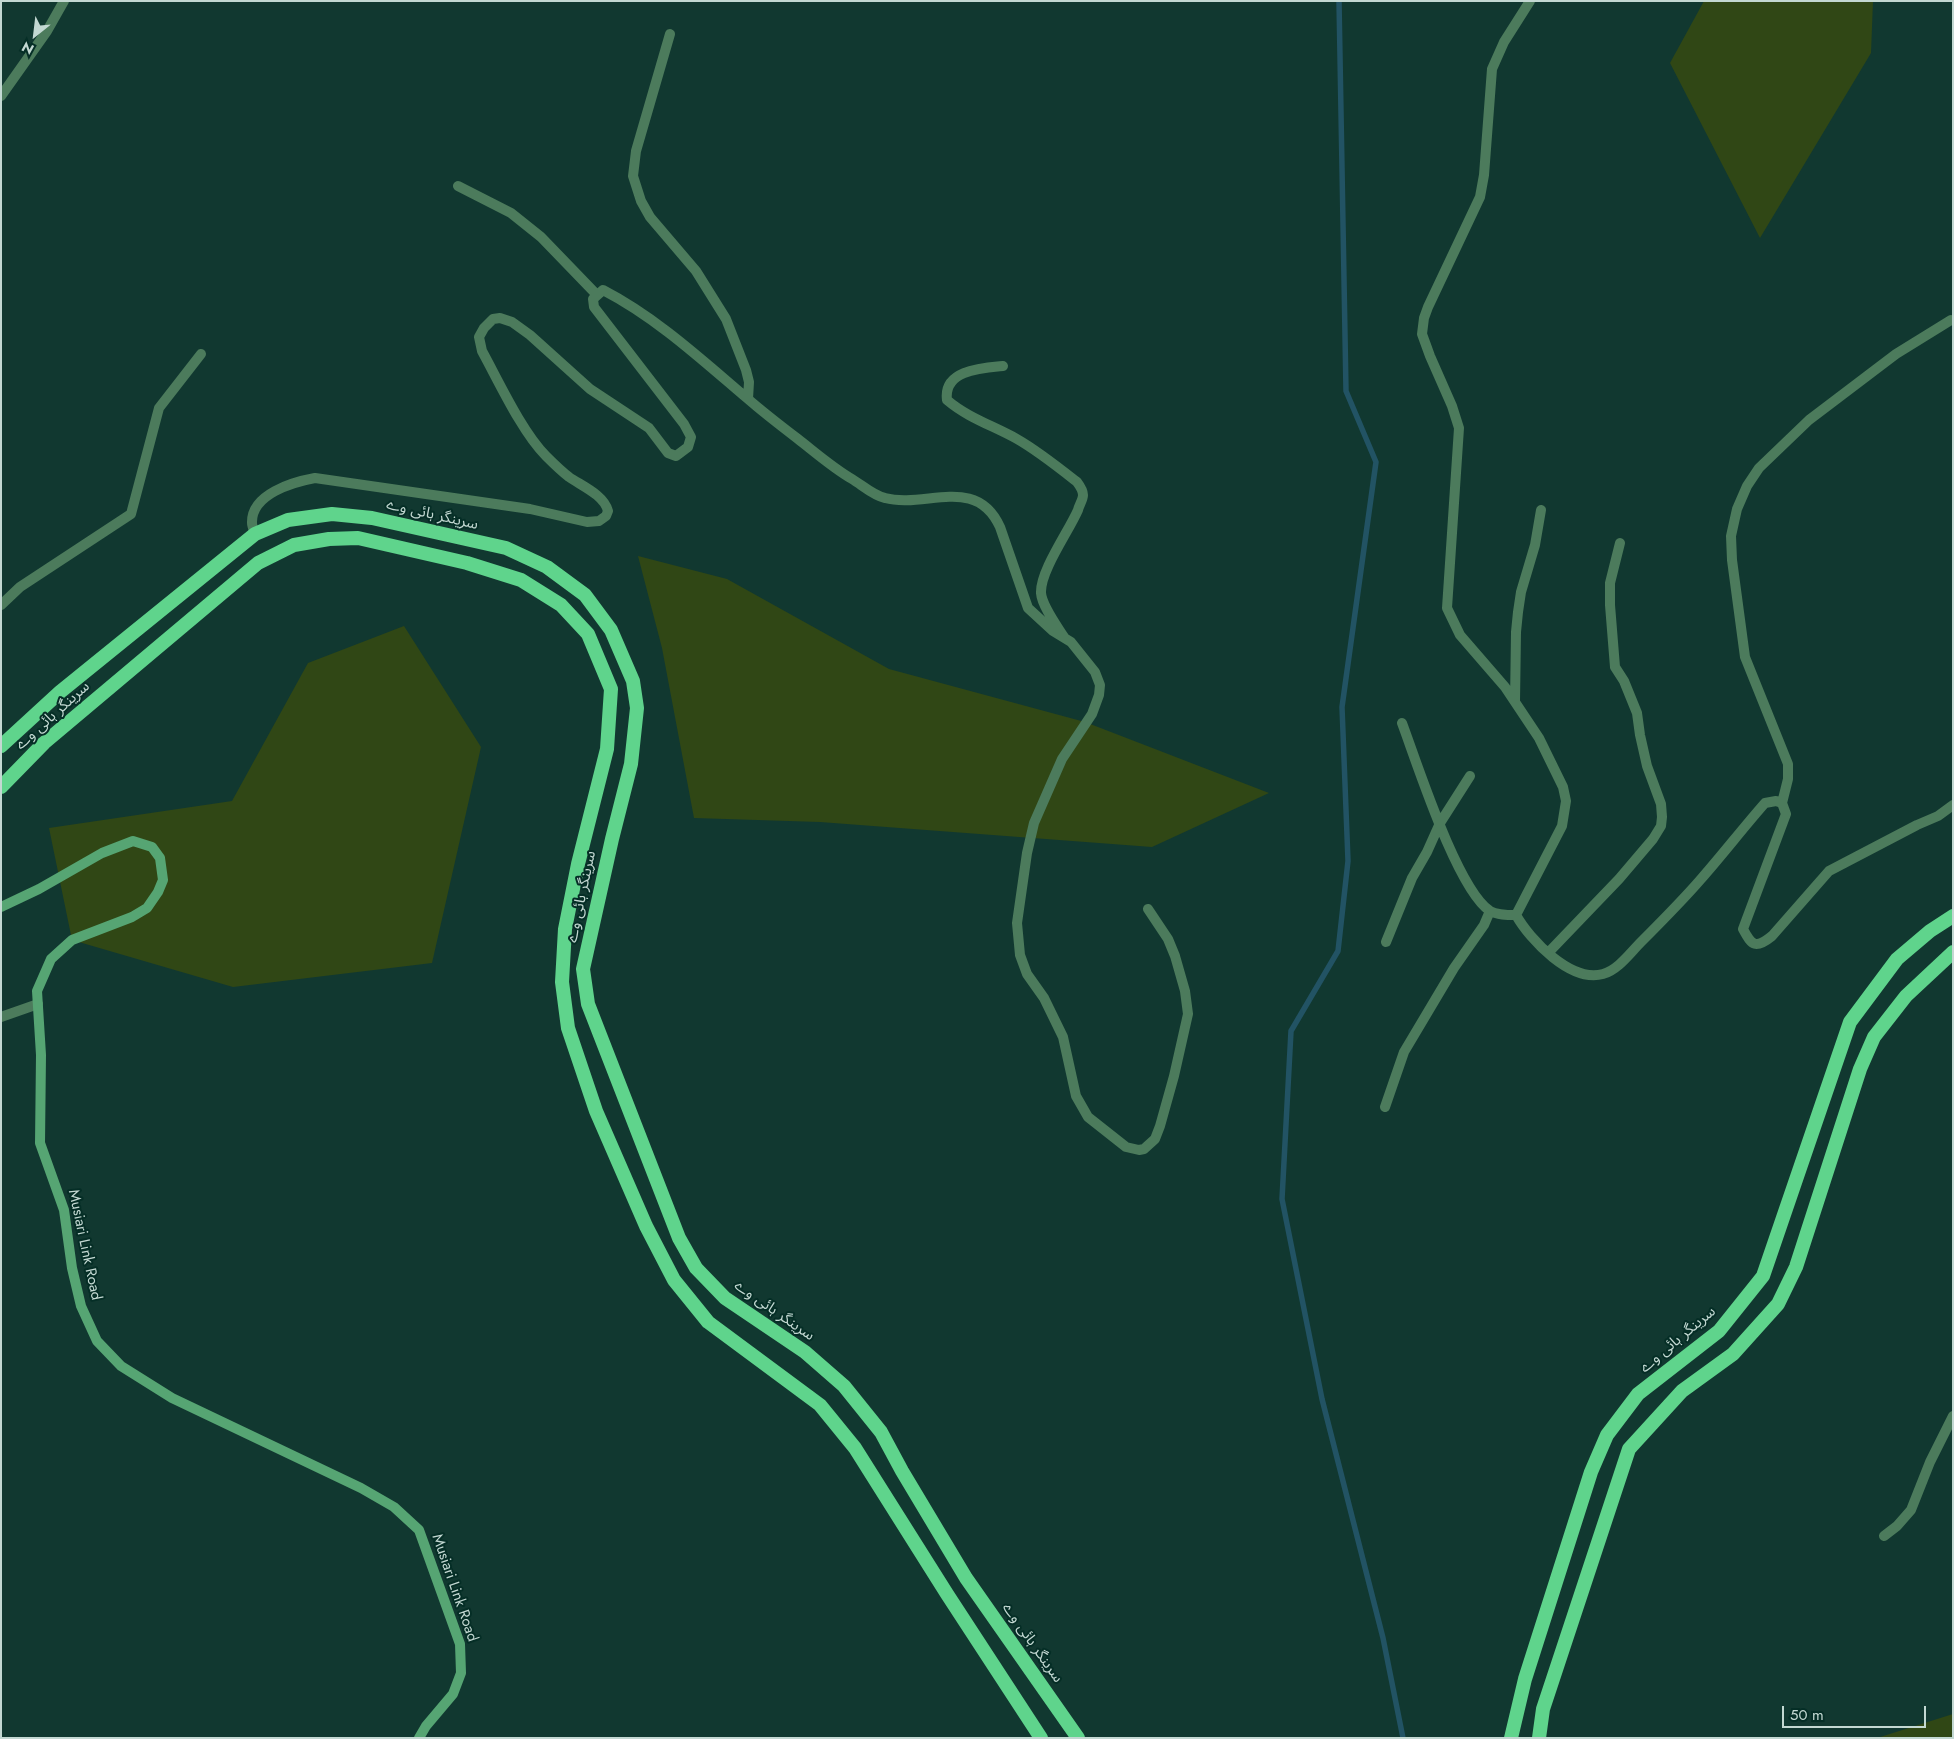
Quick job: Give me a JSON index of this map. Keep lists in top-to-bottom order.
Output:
{
  "streets": {
    "highway": ["سرینگر ہائی وے"],
    "main road": ["Musiari Link Road"]
  },
  "scale_bar": "50 m",
  "north": "bottom left"
}
